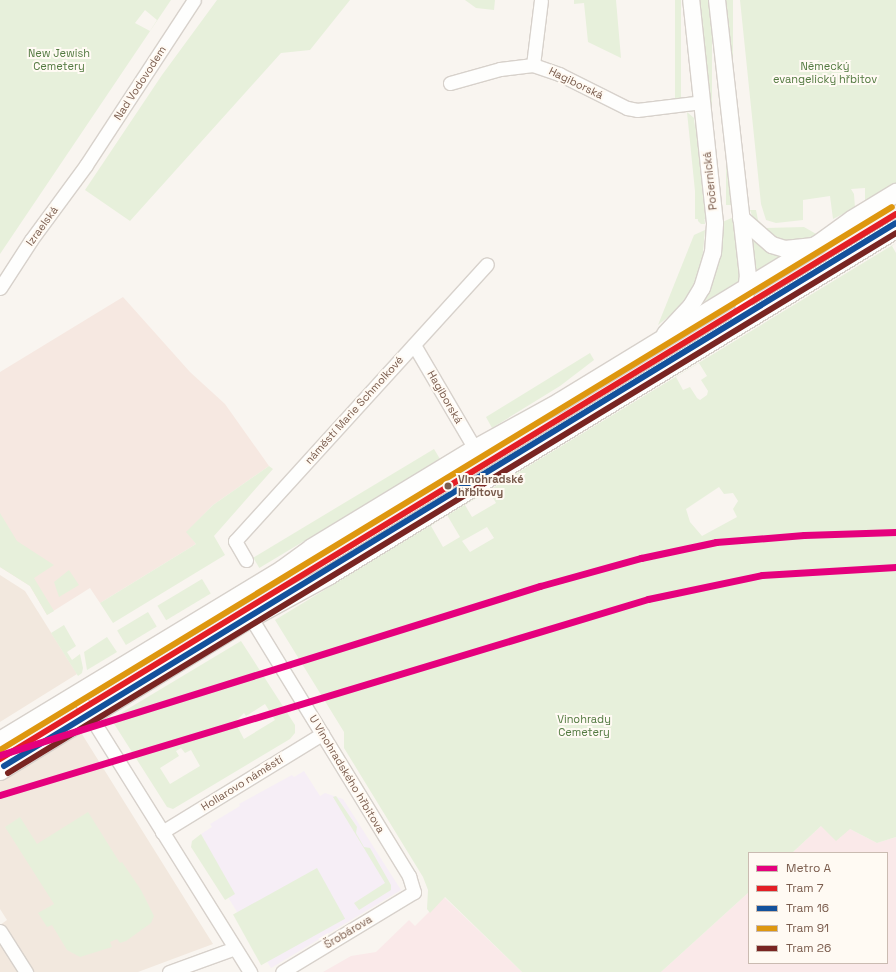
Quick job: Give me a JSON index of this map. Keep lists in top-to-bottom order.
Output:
{
  "streets": {
    "street": [
      "Nad Vodovodem",
      "Hagiborská",
      "Počernická",
      "Izraelská",
      "náměstí Marie Schmolkové",
      "U Vinohradského hřbitova",
      "Hollarovo náměstí",
      "Šrobárova"
    ]
  },
  "crossings": [
    ["Nad Vodovodem", "Izraelská"],
    ["Hagiborská", "Počernická"],
    ["Hagiborská", "náměstí Marie Schmolkové"],
    ["U Vinohradského hřbitova", "Hollarovo náměstí"],
    ["U Vinohradského hřbitova", "Šrobárova"]
  ],
  "parks": ["New Jewish Cemetery", "Německý evangelický hřbitov", "Vinohrady Cemetery"],
  "places": ["Vinohradské hřbitovy"],
  "lines": [
    "tram line 91",
    "tram line 7",
    "tram line 16",
    "tram line 26",
    "metro line A"
  ],
  "legend": [
    "Metro A",
    "Tram 7",
    "Tram 16",
    "Tram 91",
    "Tram 26"
  ]
}
